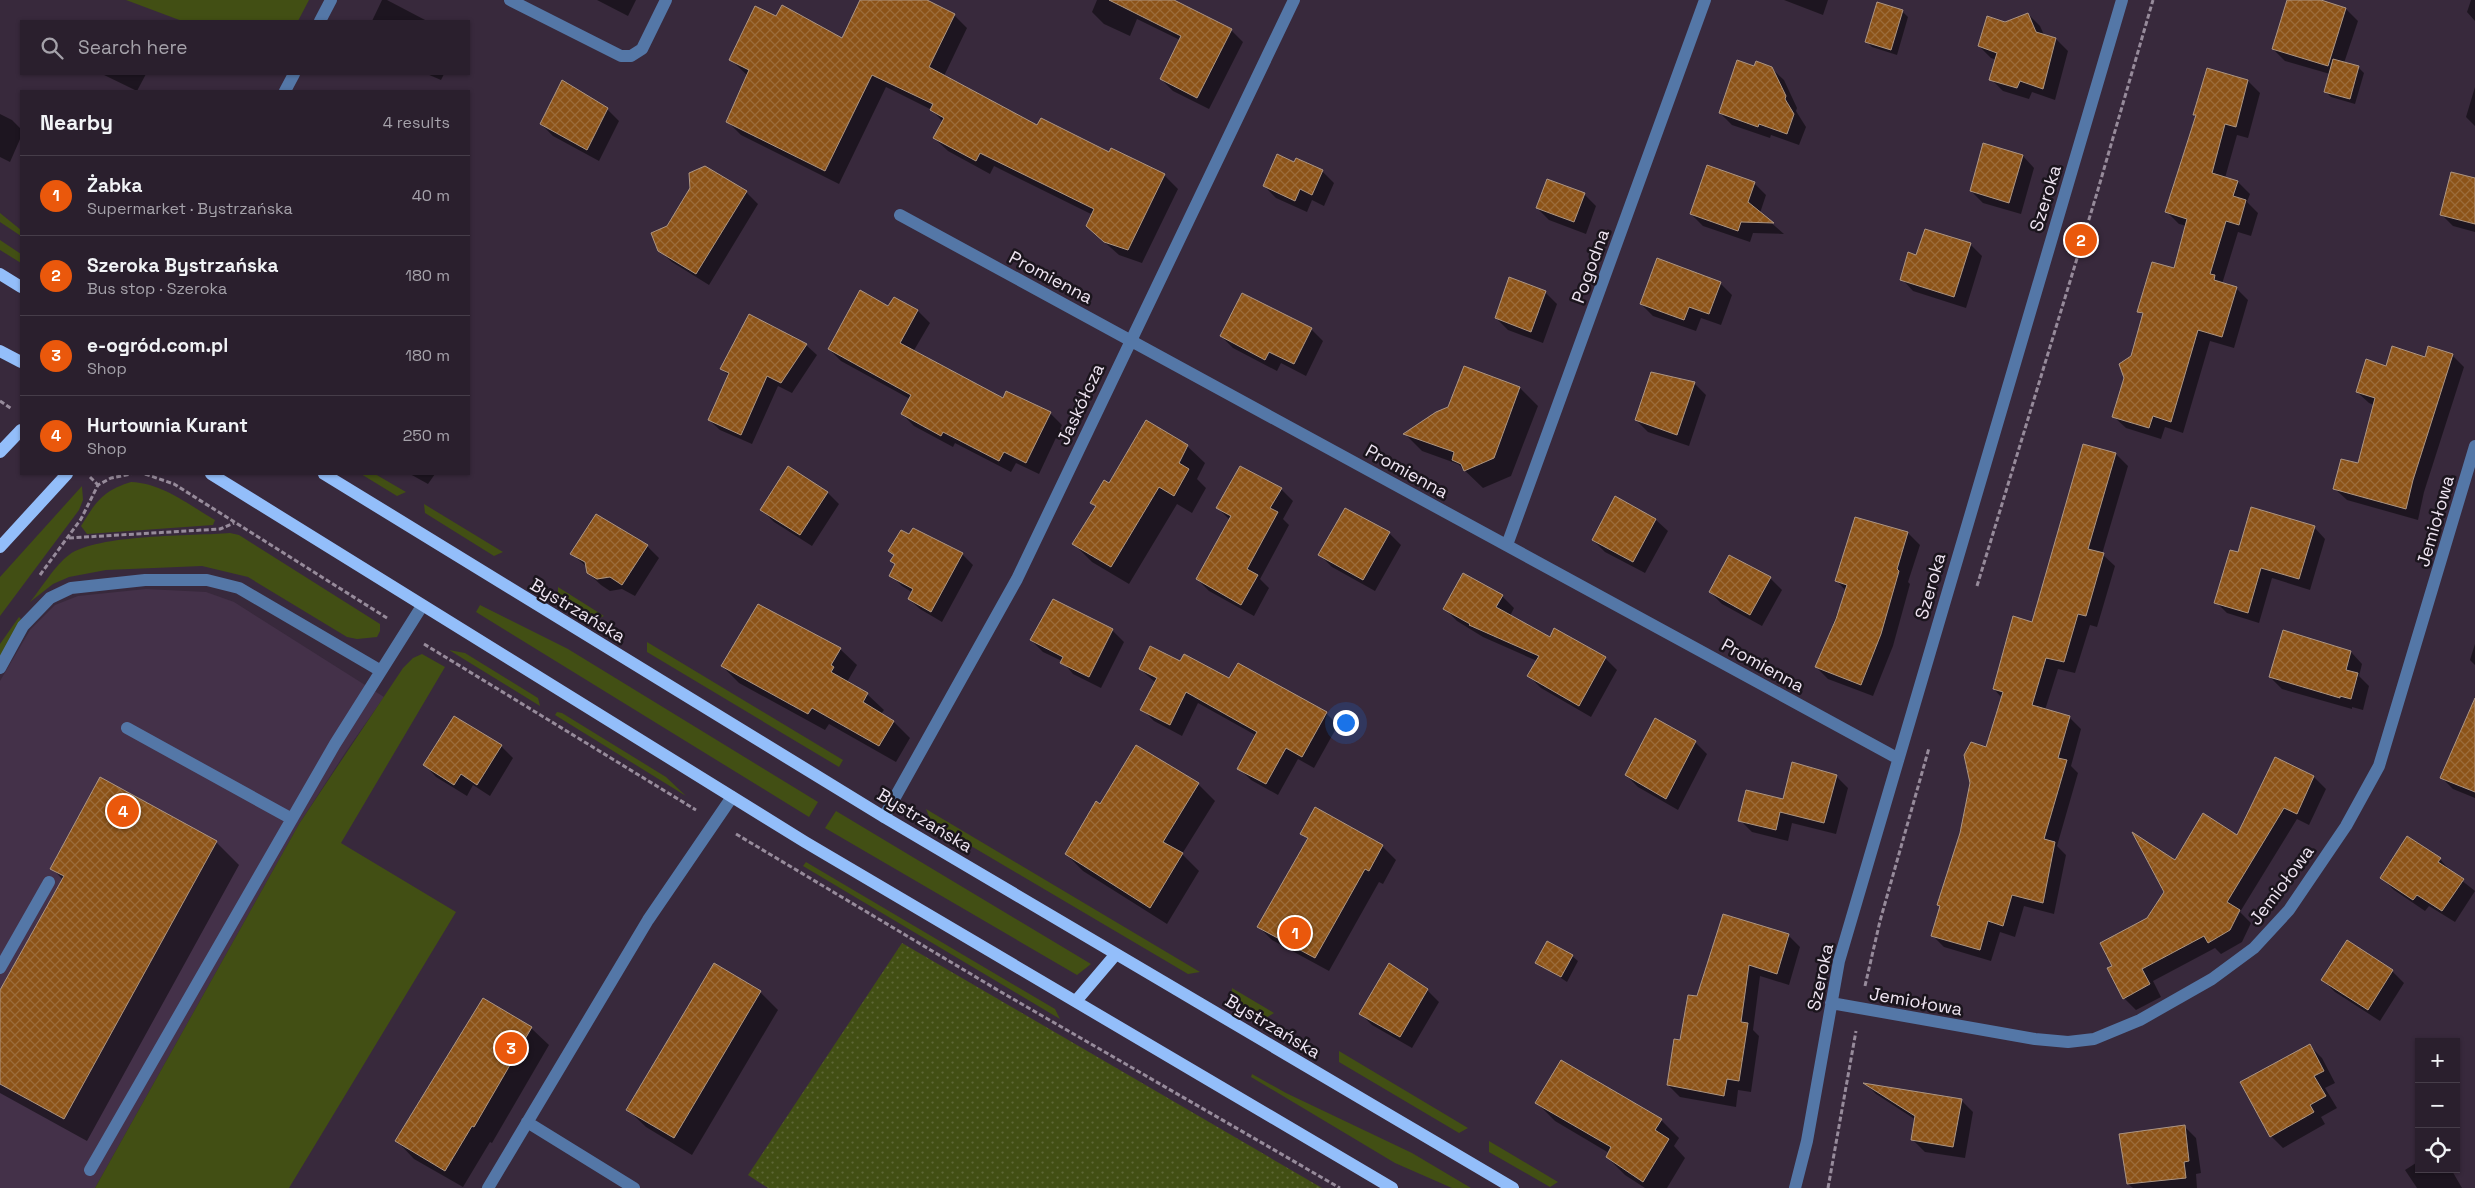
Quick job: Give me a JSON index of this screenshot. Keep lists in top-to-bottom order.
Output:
{
  "streets": {
    "main road": ["Bystrzańska"],
    "street": [
      "Szeroka",
      "Pogodna",
      "Promienna",
      "Jaskółcza",
      "Jemiołowa"
    ]
  },
  "crossings": [
    ["Szeroka", "Promienna"],
    ["Szeroka", "Jemiołowa"],
    ["Pogodna", "Promienna"],
    ["Promienna", "Jaskółcza"],
    ["Jaskółcza", "Bystrzańska"]
  ],
  "page": {
    "search": "Search here",
    "heading": ["Nearby", "4 results"],
    "list": [
      {
        "mark": "1",
        "name": "Żabka",
        "note": "Supermarket · Bystrzańska",
        "value": "40 m"
      },
      {
        "mark": "2",
        "name": "Szeroka Bystrzańska",
        "note": "Bus stop · Szeroka",
        "value": "180 m"
      },
      {
        "mark": "3",
        "name": "e-ogród.com.pl",
        "note": "Shop",
        "value": "180 m"
      },
      {
        "mark": "4",
        "name": "Hurtownia Kurant",
        "note": "Shop",
        "value": "250 m"
      }
    ],
    "pins": [
      "2",
      "4",
      "1",
      "3"
    ],
    "map_buttons": ["+", "−"]
  }
}
